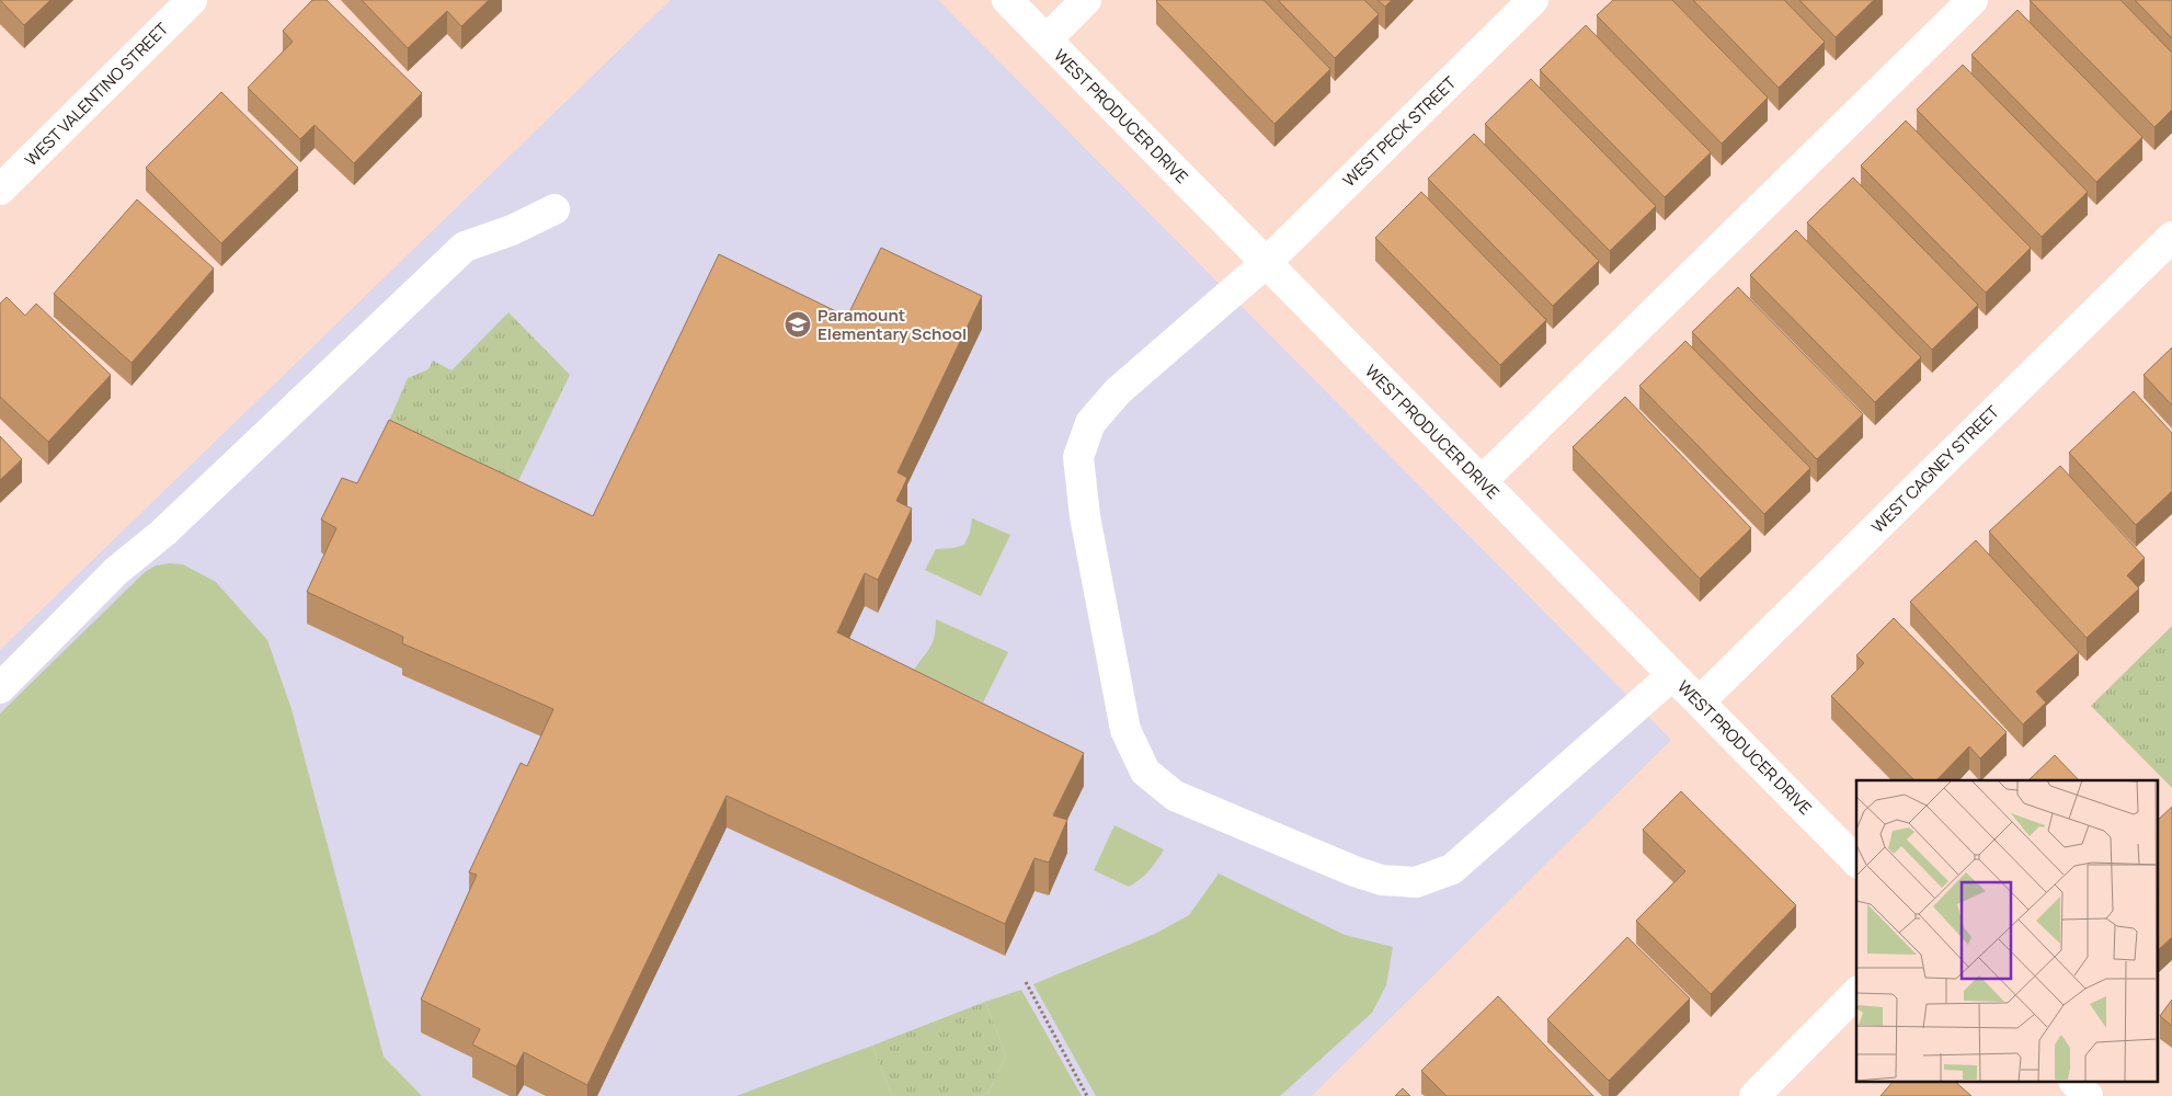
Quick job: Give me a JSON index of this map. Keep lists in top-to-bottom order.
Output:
{
  "streets": {
    "street": [
      "WEST VALENTINO STREET",
      "WEST PRODUCER DRIVE",
      "WEST PECK STREET",
      "WEST CAGNEY STREET"
    ]
  },
  "crossings": [
    ["WEST PRODUCER DRIVE", "WEST PECK STREET"],
    ["WEST PRODUCER DRIVE", "WEST CAGNEY STREET"]
  ],
  "places": {
    "school or university": ["Paramount Elementary School"]
  }
}
